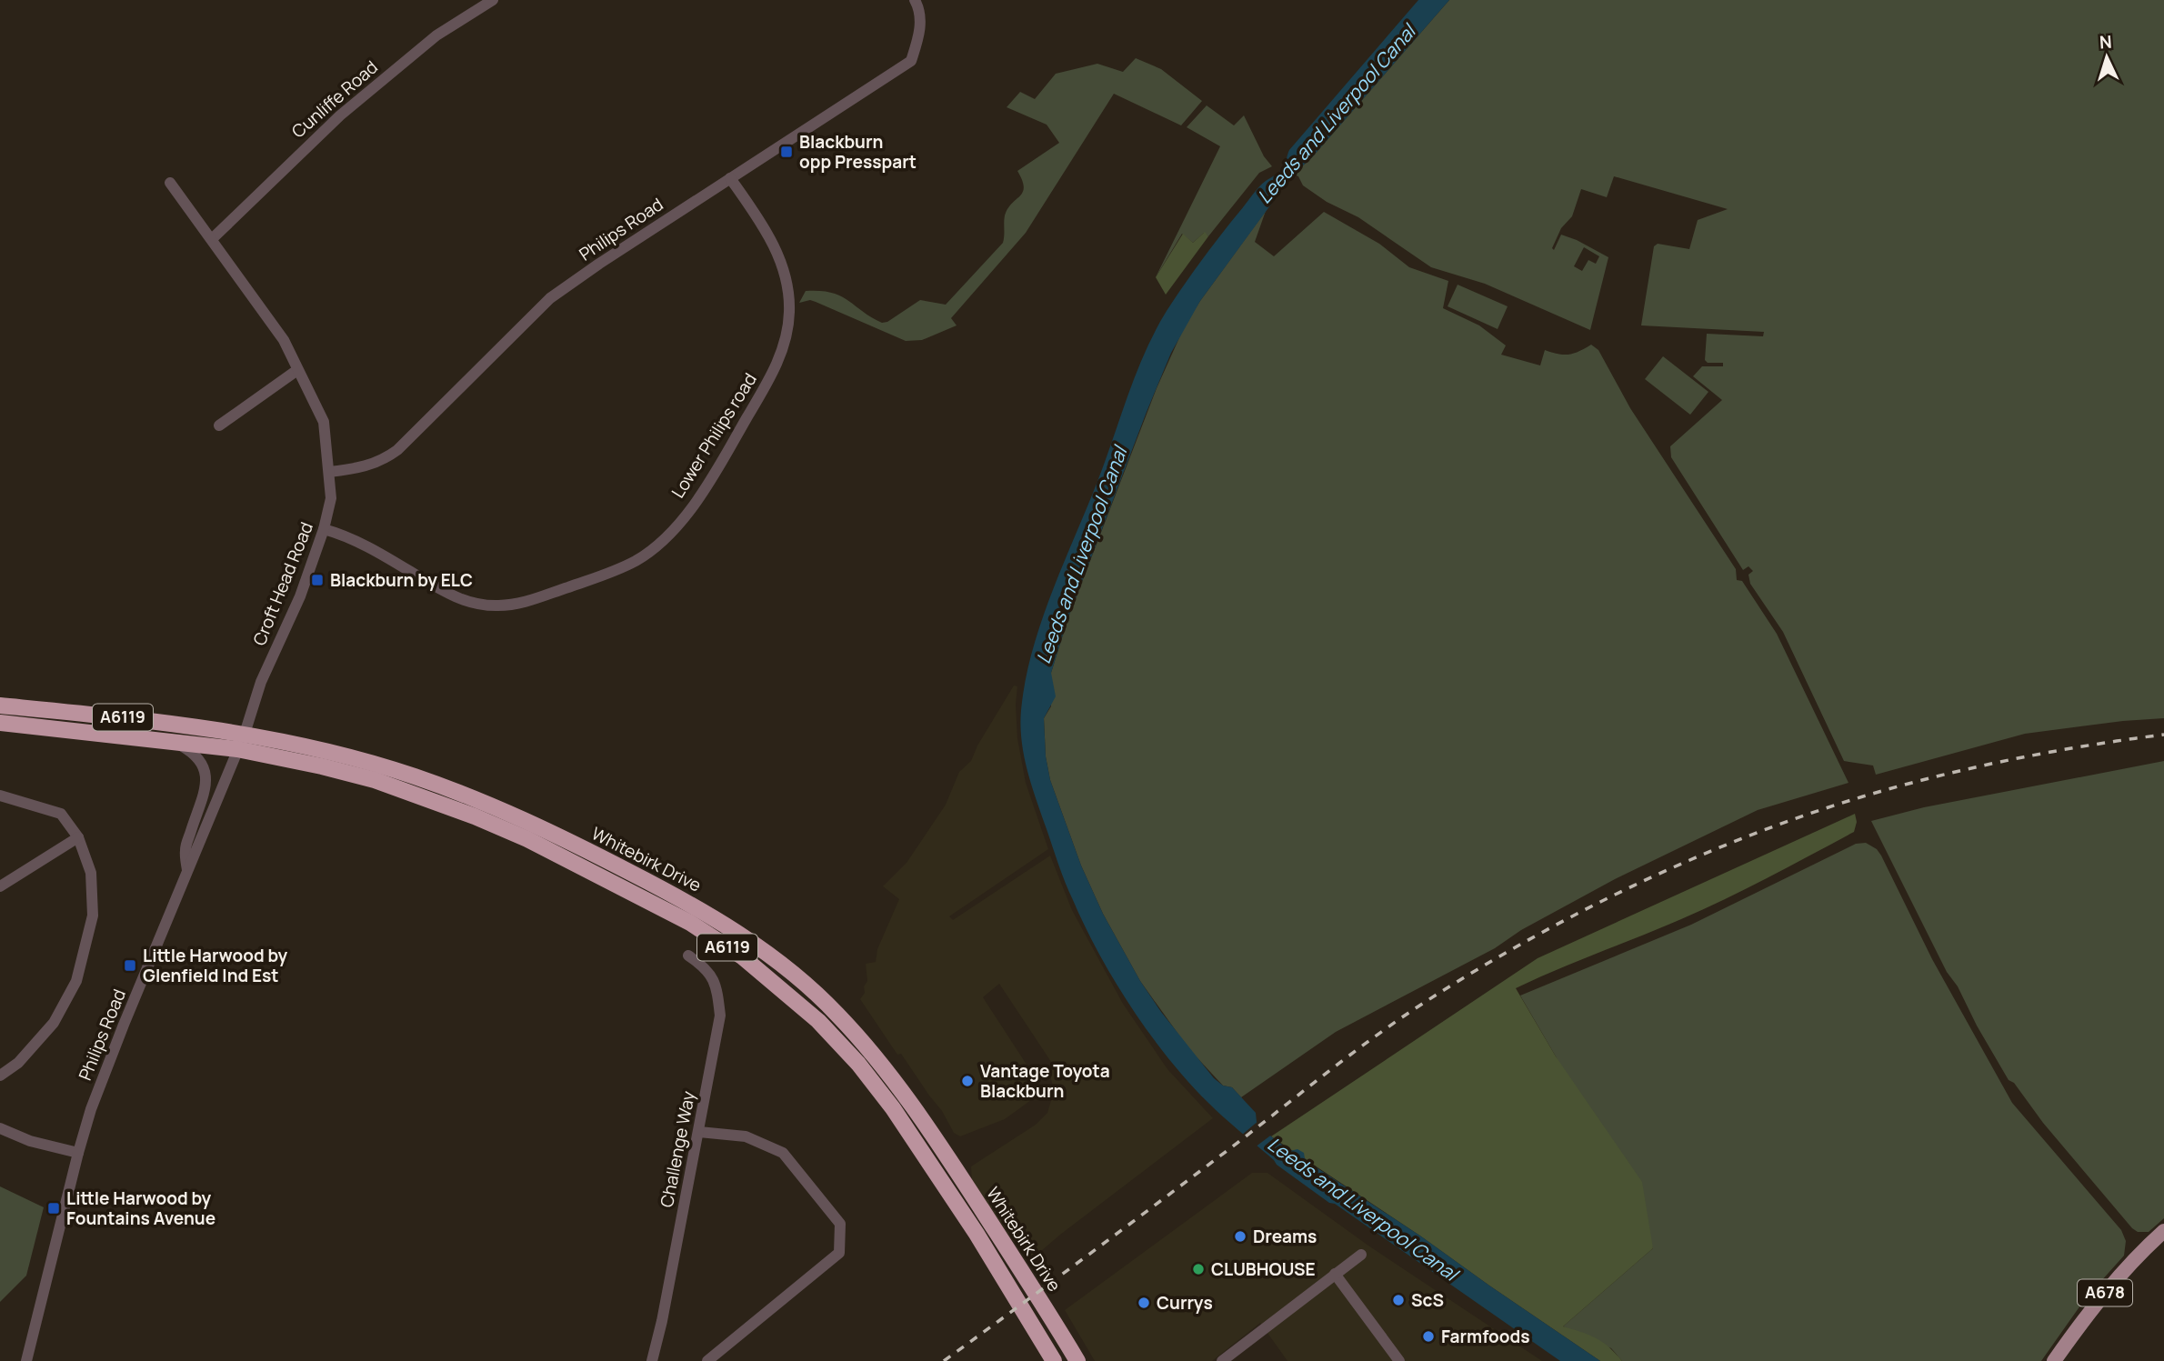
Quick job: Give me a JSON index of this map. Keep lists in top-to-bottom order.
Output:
{
  "streets": {
    "highway": ["A6119", "Whitebirk Drive"],
    "main road": ["A678"],
    "street": [
      "Cunliffe Road",
      "Philips Road",
      "Lower Philips road",
      "Croft Head Road",
      "Challenge Way"
    ]
  },
  "crossings": [
    ["Cunliffe Road", "Croft Head Road"],
    ["Philips Road", "Lower Philips road"],
    ["Philips Road", "Croft Head Road"],
    ["Philips Road", "Whitebirk Drive"],
    ["Lower Philips road", "Croft Head Road"],
    ["Croft Head Road", "Whitebirk Drive"]
  ],
  "water": ["Leeds and Liverpool Canal"],
  "places": {
    "transit": [
      "Blackburn opp Presspart",
      "Blackburn by ELC",
      "Little Harwood by Glenfield Ind Est",
      "Little Harwood by Fountains Avenue"
    ],
    "other": [
      "Vantage Toyota Blackburn",
      "Dreams",
      "CLUBHOUSE",
      "ScS",
      "Currys",
      "Farmfoods"
    ]
  },
  "north": "top"
}
